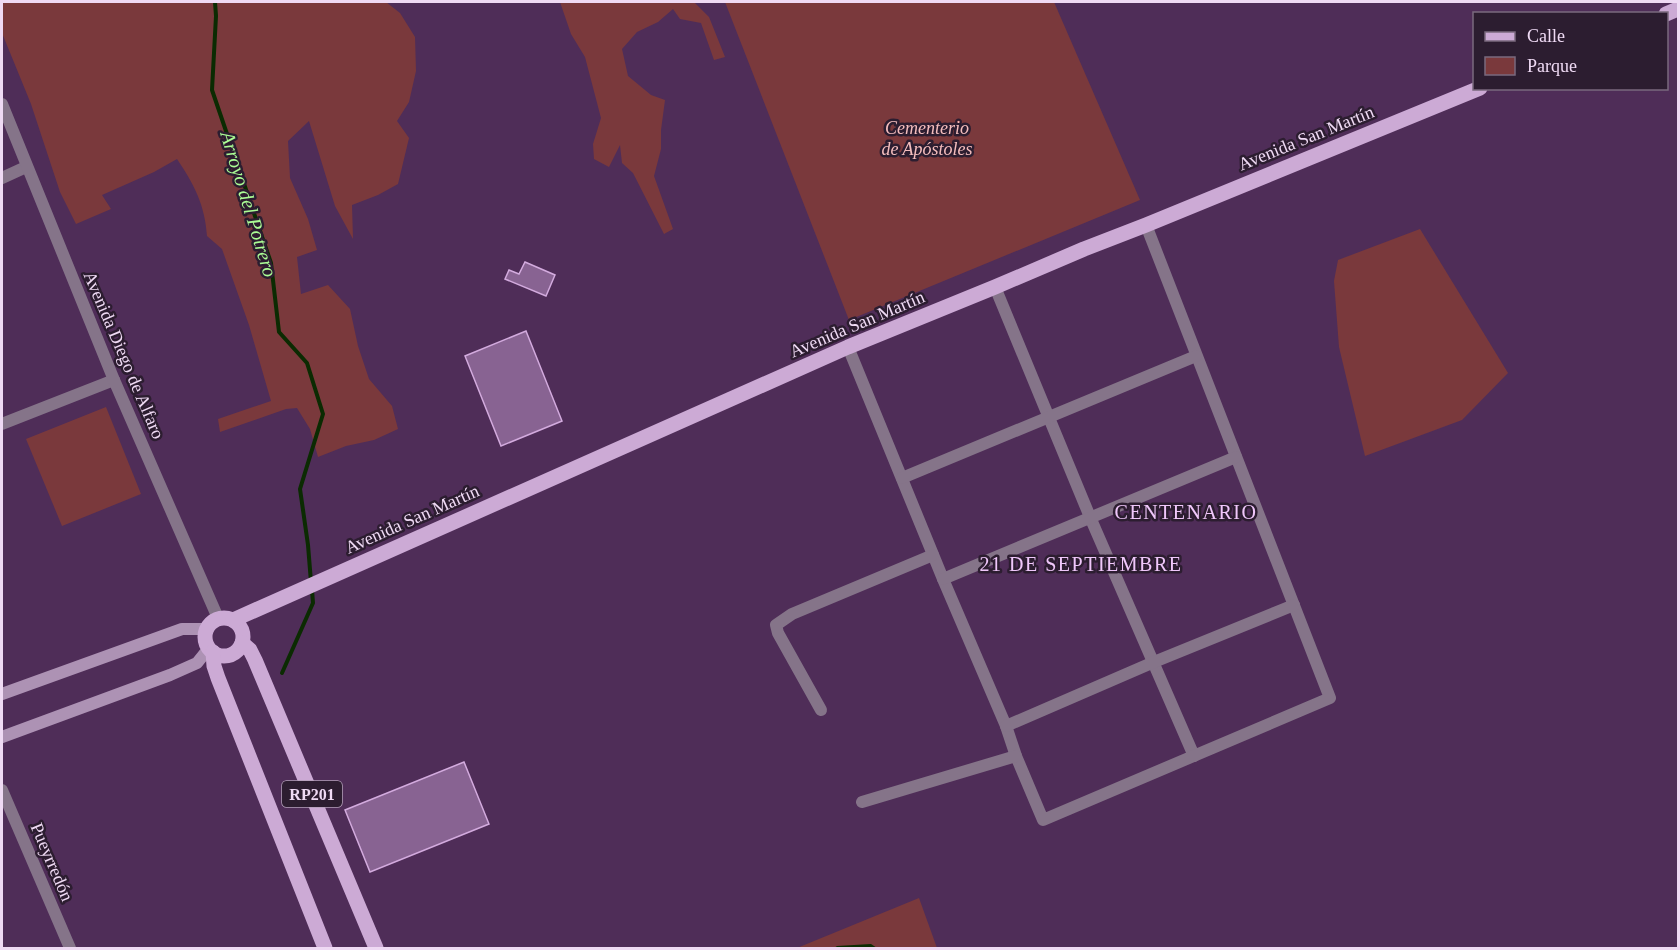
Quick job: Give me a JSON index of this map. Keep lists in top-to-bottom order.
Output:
{
  "streets": {
    "main road": ["Avenida San Martín", "RP201"],
    "street": ["Avenida Diego de Alfaro", "Pueyrredón"]
  },
  "crossings": [
    ["Avenida San Martín", "Avenida Diego de Alfaro"],
    ["Avenida San Martín", "RP201"],
    ["Avenida Diego de Alfaro", "RP201"]
  ],
  "districts": ["CENTENARIO", "21 DE SEPTIEMBRE"],
  "water": ["Arroyo del Potrero"],
  "parks": ["Cementerio de Apóstoles"],
  "legend": ["Calle", "Parque"]
}
